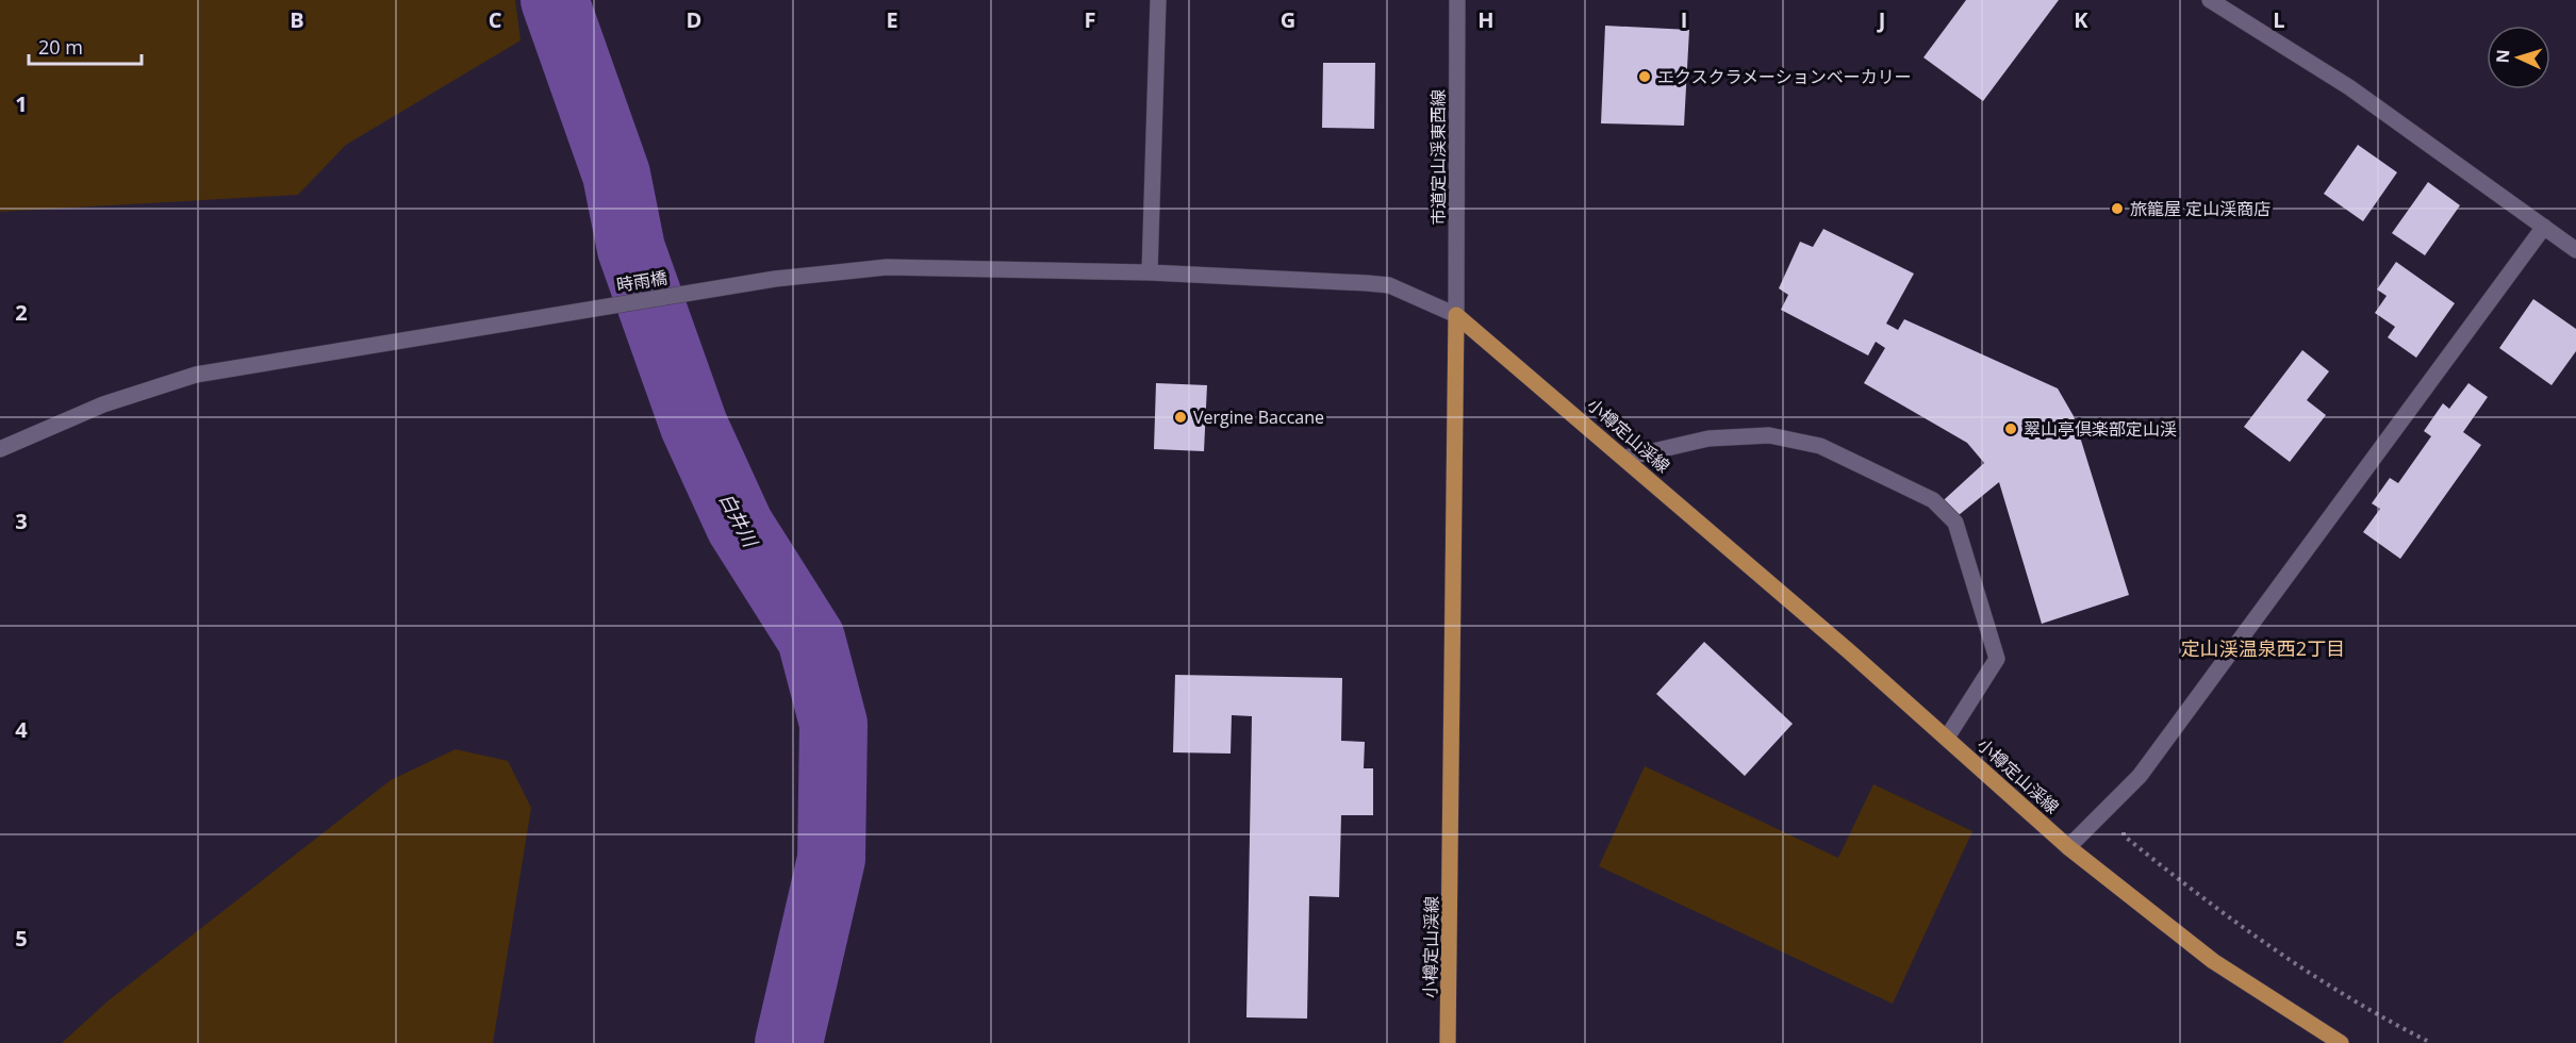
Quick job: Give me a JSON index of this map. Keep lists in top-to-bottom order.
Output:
{
  "streets": {
    "main road": ["小樽定山渓線"],
    "street": ["市道定山渓東西線", "時雨橋"]
  },
  "crossings": [
    ["市道定山渓東西線", "時雨橋"],
    ["市道定山渓東西線", "小樽定山渓線"],
    ["時雨橋", "小樽定山渓線"]
  ],
  "districts": ["定山渓温泉西2丁目"],
  "water": ["白井川"],
  "places": [
    "エクスクラメーションベーカリー",
    "旅籠屋 定山渓商店",
    "Vergine Baccane",
    "翠山亭倶楽部定山渓"
  ],
  "scale_bar": "20 m",
  "north": "left",
  "grid": {
    "columns": [
      "B",
      "C",
      "D",
      "E",
      "F",
      "G",
      "H",
      "I",
      "J",
      "K",
      "L"
    ],
    "rows": [
      "1",
      "2",
      "3",
      "4",
      "5"
    ]
  }
}
